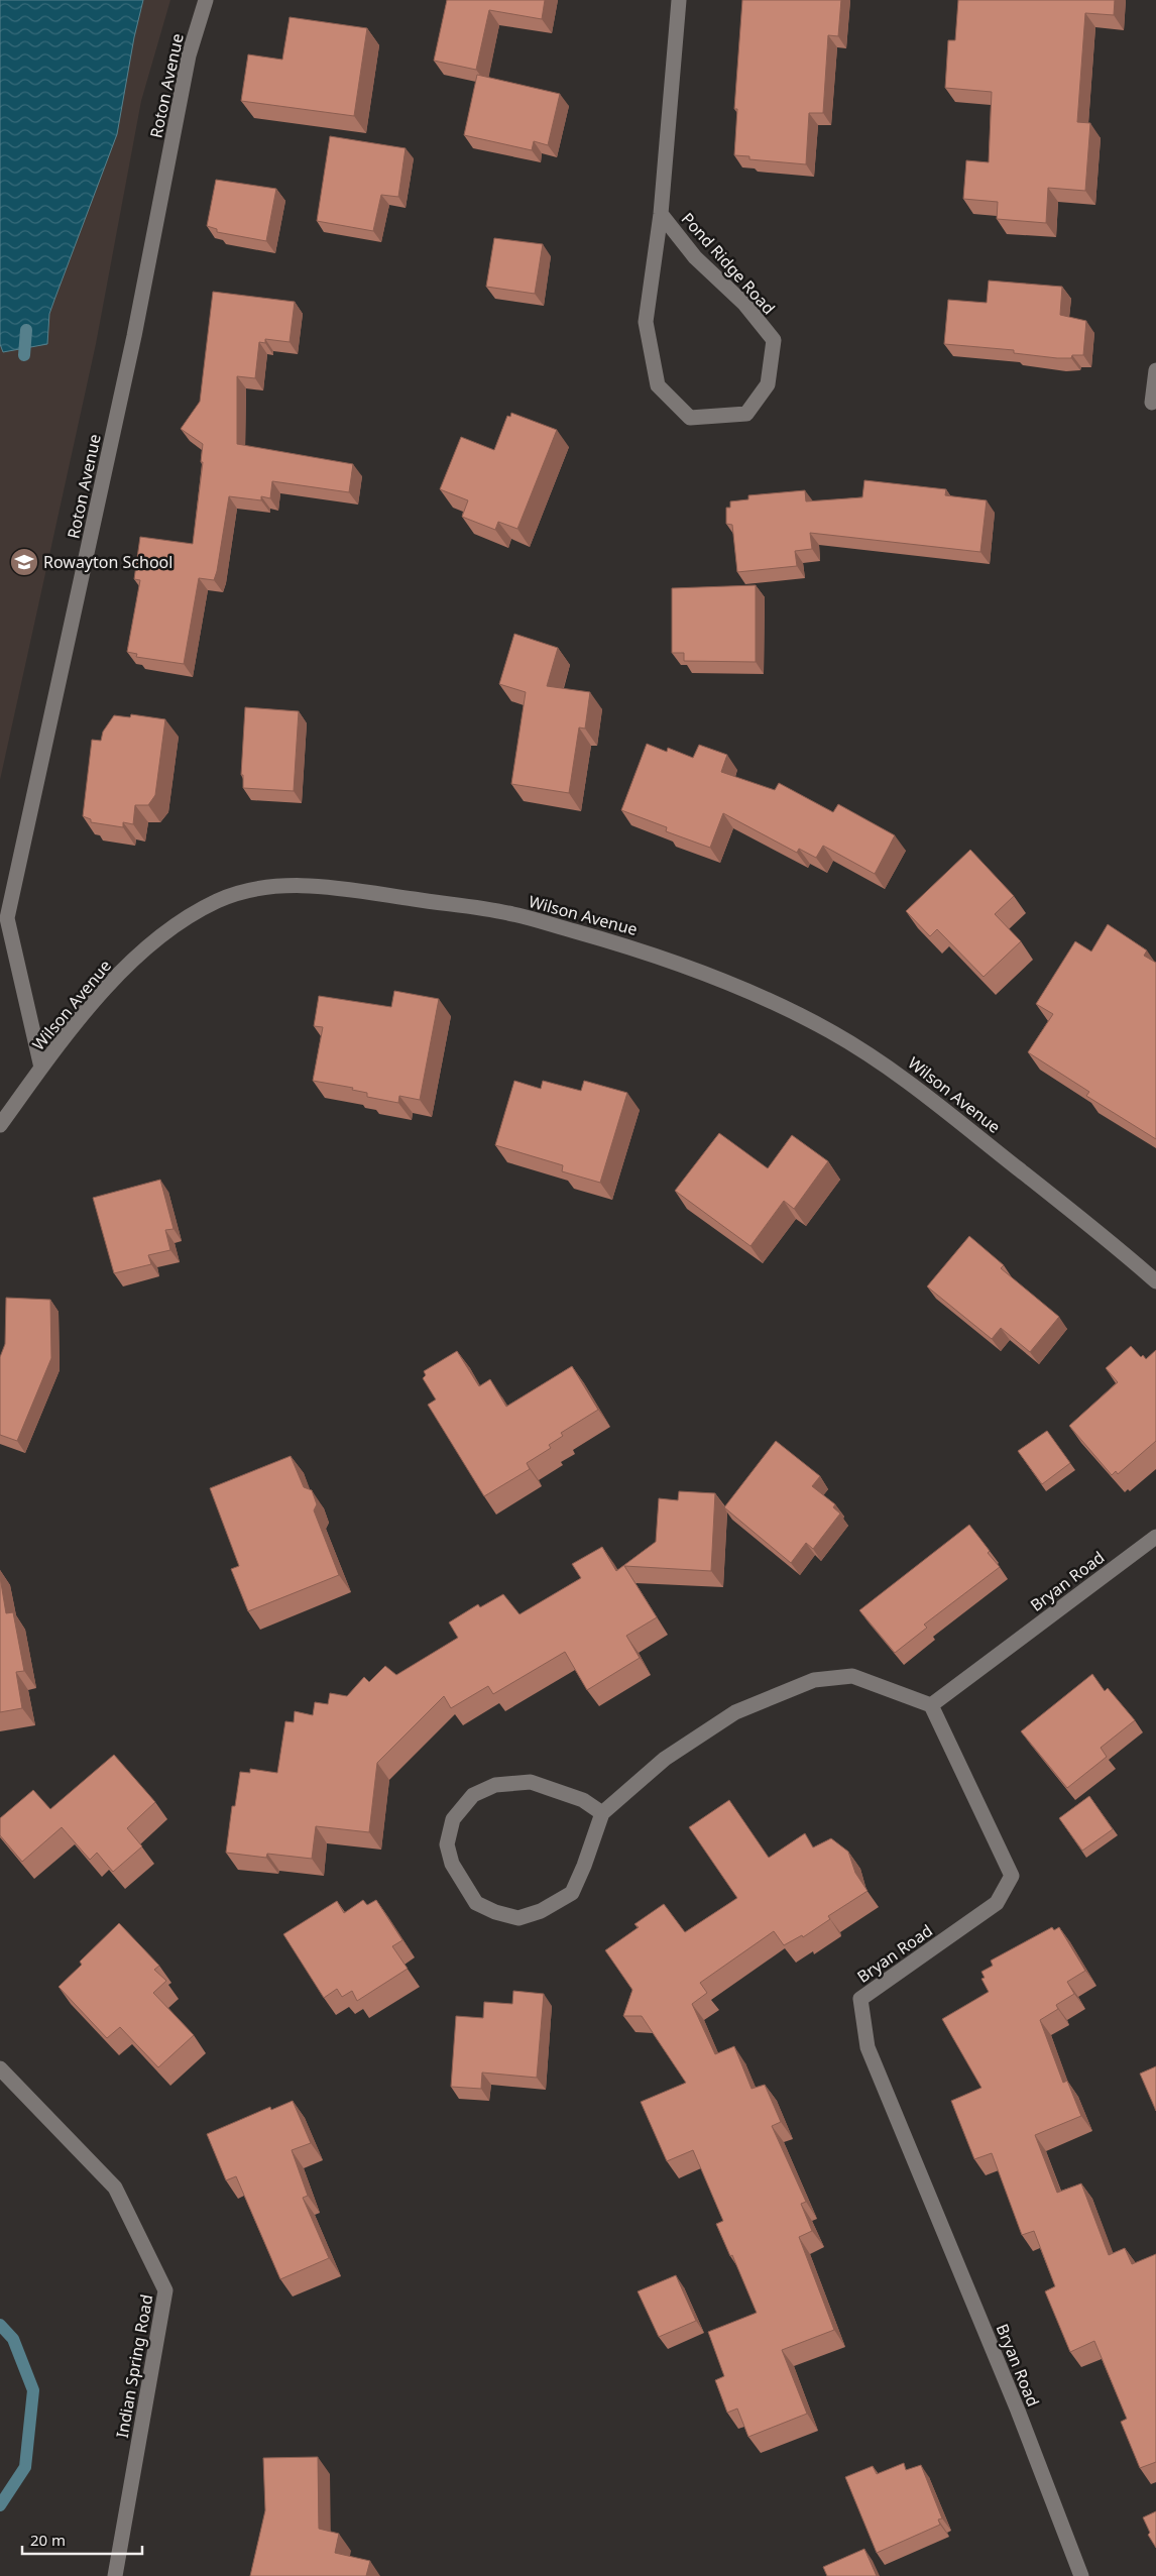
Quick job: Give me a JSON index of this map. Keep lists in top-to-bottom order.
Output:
{
  "streets": {
    "street": [
      "Roton Avenue",
      "Pond Ridge Road",
      "Wilson Avenue",
      "Bryan Road",
      "Indian Spring Road"
    ]
  },
  "crossings": [
    ["Roton Avenue", "Wilson Avenue"]
  ],
  "places": {
    "school or university": ["Rowayton School"]
  },
  "scale_bar": "20 m"
}
